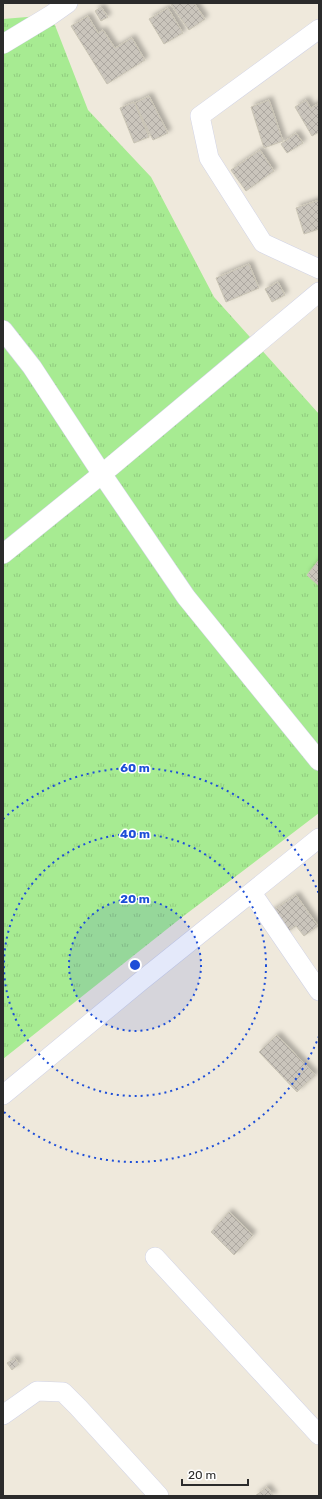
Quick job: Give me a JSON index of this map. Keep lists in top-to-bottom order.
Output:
{
  "scale_bar": "20 m",
  "rings": ["60 m", "40 m", "20 m"]
}
